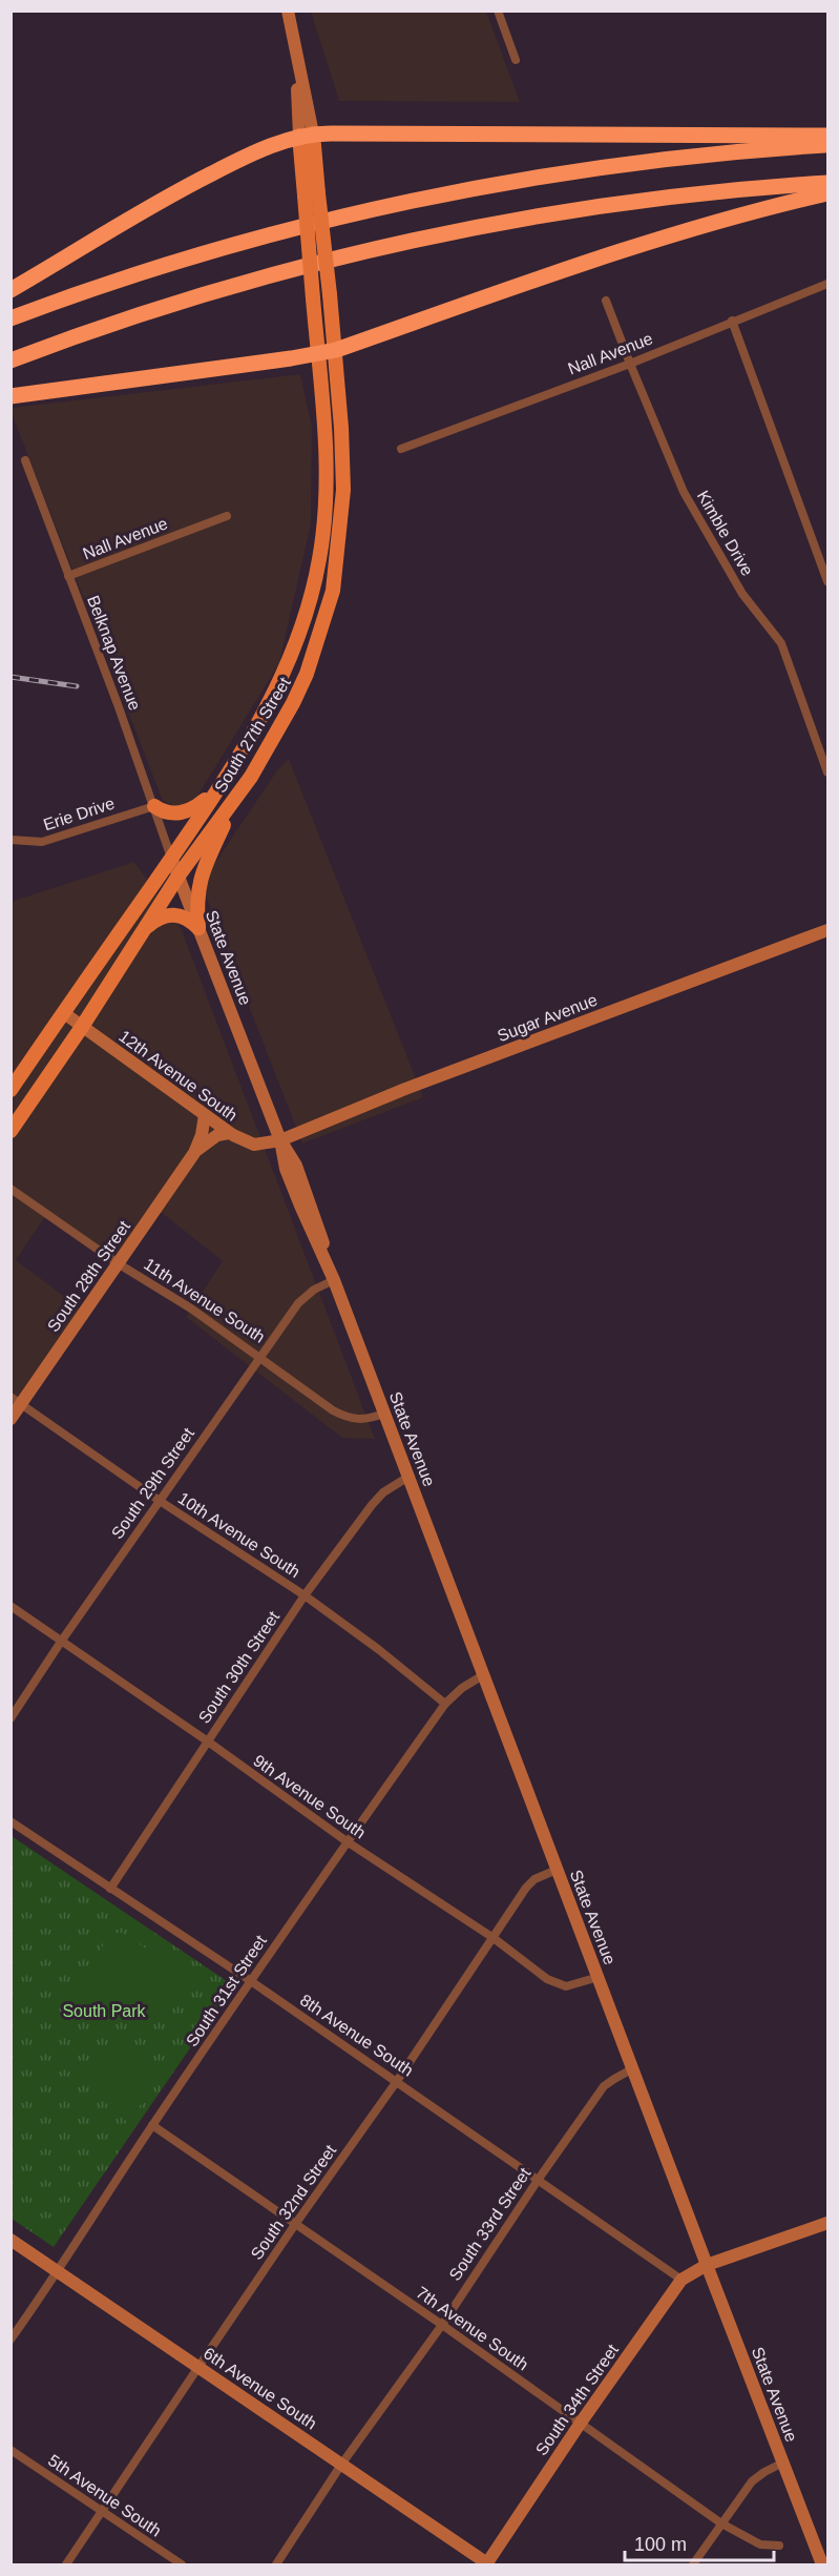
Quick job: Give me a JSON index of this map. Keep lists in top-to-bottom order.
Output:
{
  "streets": {
    "main road": [
      "South 27th Street",
      "State Avenue",
      "Sugar Avenue",
      "12th Avenue South",
      "South 28th Street",
      "6th Avenue South",
      "South 34th Street"
    ],
    "street": [
      "Nall Avenue",
      "Kimble Drive",
      "Belknap Avenue",
      "Erie Drive",
      "11th Avenue South",
      "South 29th Street",
      "10th Avenue South",
      "South 30th Street",
      "9th Avenue South",
      "South 31st Street",
      "8th Avenue South",
      "South 32nd Street",
      "South 33rd Street",
      "7th Avenue South",
      "5th Avenue South"
    ]
  },
  "crossings": [
    ["Nall Avenue", "Kimble Drive"],
    ["Nall Avenue", "Belknap Avenue"],
    ["Belknap Avenue", "South 27th Street"],
    ["Belknap Avenue", "Erie Drive"],
    ["Belknap Avenue", "State Avenue"],
    ["South 27th Street", "State Avenue"],
    ["South 27th Street", "12th Avenue South"],
    ["State Avenue", "Sugar Avenue"],
    ["State Avenue", "12th Avenue South"],
    ["State Avenue", "11th Avenue South"],
    ["State Avenue", "South 29th Street"],
    ["State Avenue", "South 30th Street"],
    ["State Avenue", "9th Avenue South"],
    ["State Avenue", "South 31st Street"],
    ["State Avenue", "South 32nd Street"],
    ["State Avenue", "South 33rd Street"],
    ["State Avenue", "South 34th Street"],
    ["Sugar Avenue", "12th Avenue South"],
    ["12th Avenue South", "South 28th Street"],
    ["South 28th Street", "11th Avenue South"],
    ["South 28th Street", "10th Avenue South"],
    ["11th Avenue South", "South 29th Street"],
    ["South 29th Street", "10th Avenue South"],
    ["South 29th Street", "9th Avenue South"],
    ["10th Avenue South", "South 30th Street"],
    ["10th Avenue South", "South 31st Street"],
    ["South 30th Street", "9th Avenue South"],
    ["South 30th Street", "8th Avenue South"],
    ["9th Avenue South", "South 31st Street"],
    ["9th Avenue South", "South 32nd Street"],
    ["South 31st Street", "8th Avenue South"],
    ["South 31st Street", "7th Avenue South"],
    ["South 31st Street", "6th Avenue South"],
    ["8th Avenue South", "South 32nd Street"],
    ["8th Avenue South", "South 33rd Street"],
    ["8th Avenue South", "South 34th Street"],
    ["South 32nd Street", "7th Avenue South"],
    ["South 32nd Street", "6th Avenue South"],
    ["South 32nd Street", "5th Avenue South"],
    ["South 33rd Street", "7th Avenue South"],
    ["South 33rd Street", "6th Avenue South"],
    ["7th Avenue South", "South 34th Street"],
    ["6th Avenue South", "South 34th Street"]
  ],
  "parks": ["South Park"],
  "scale_bar": "100 m"
}
